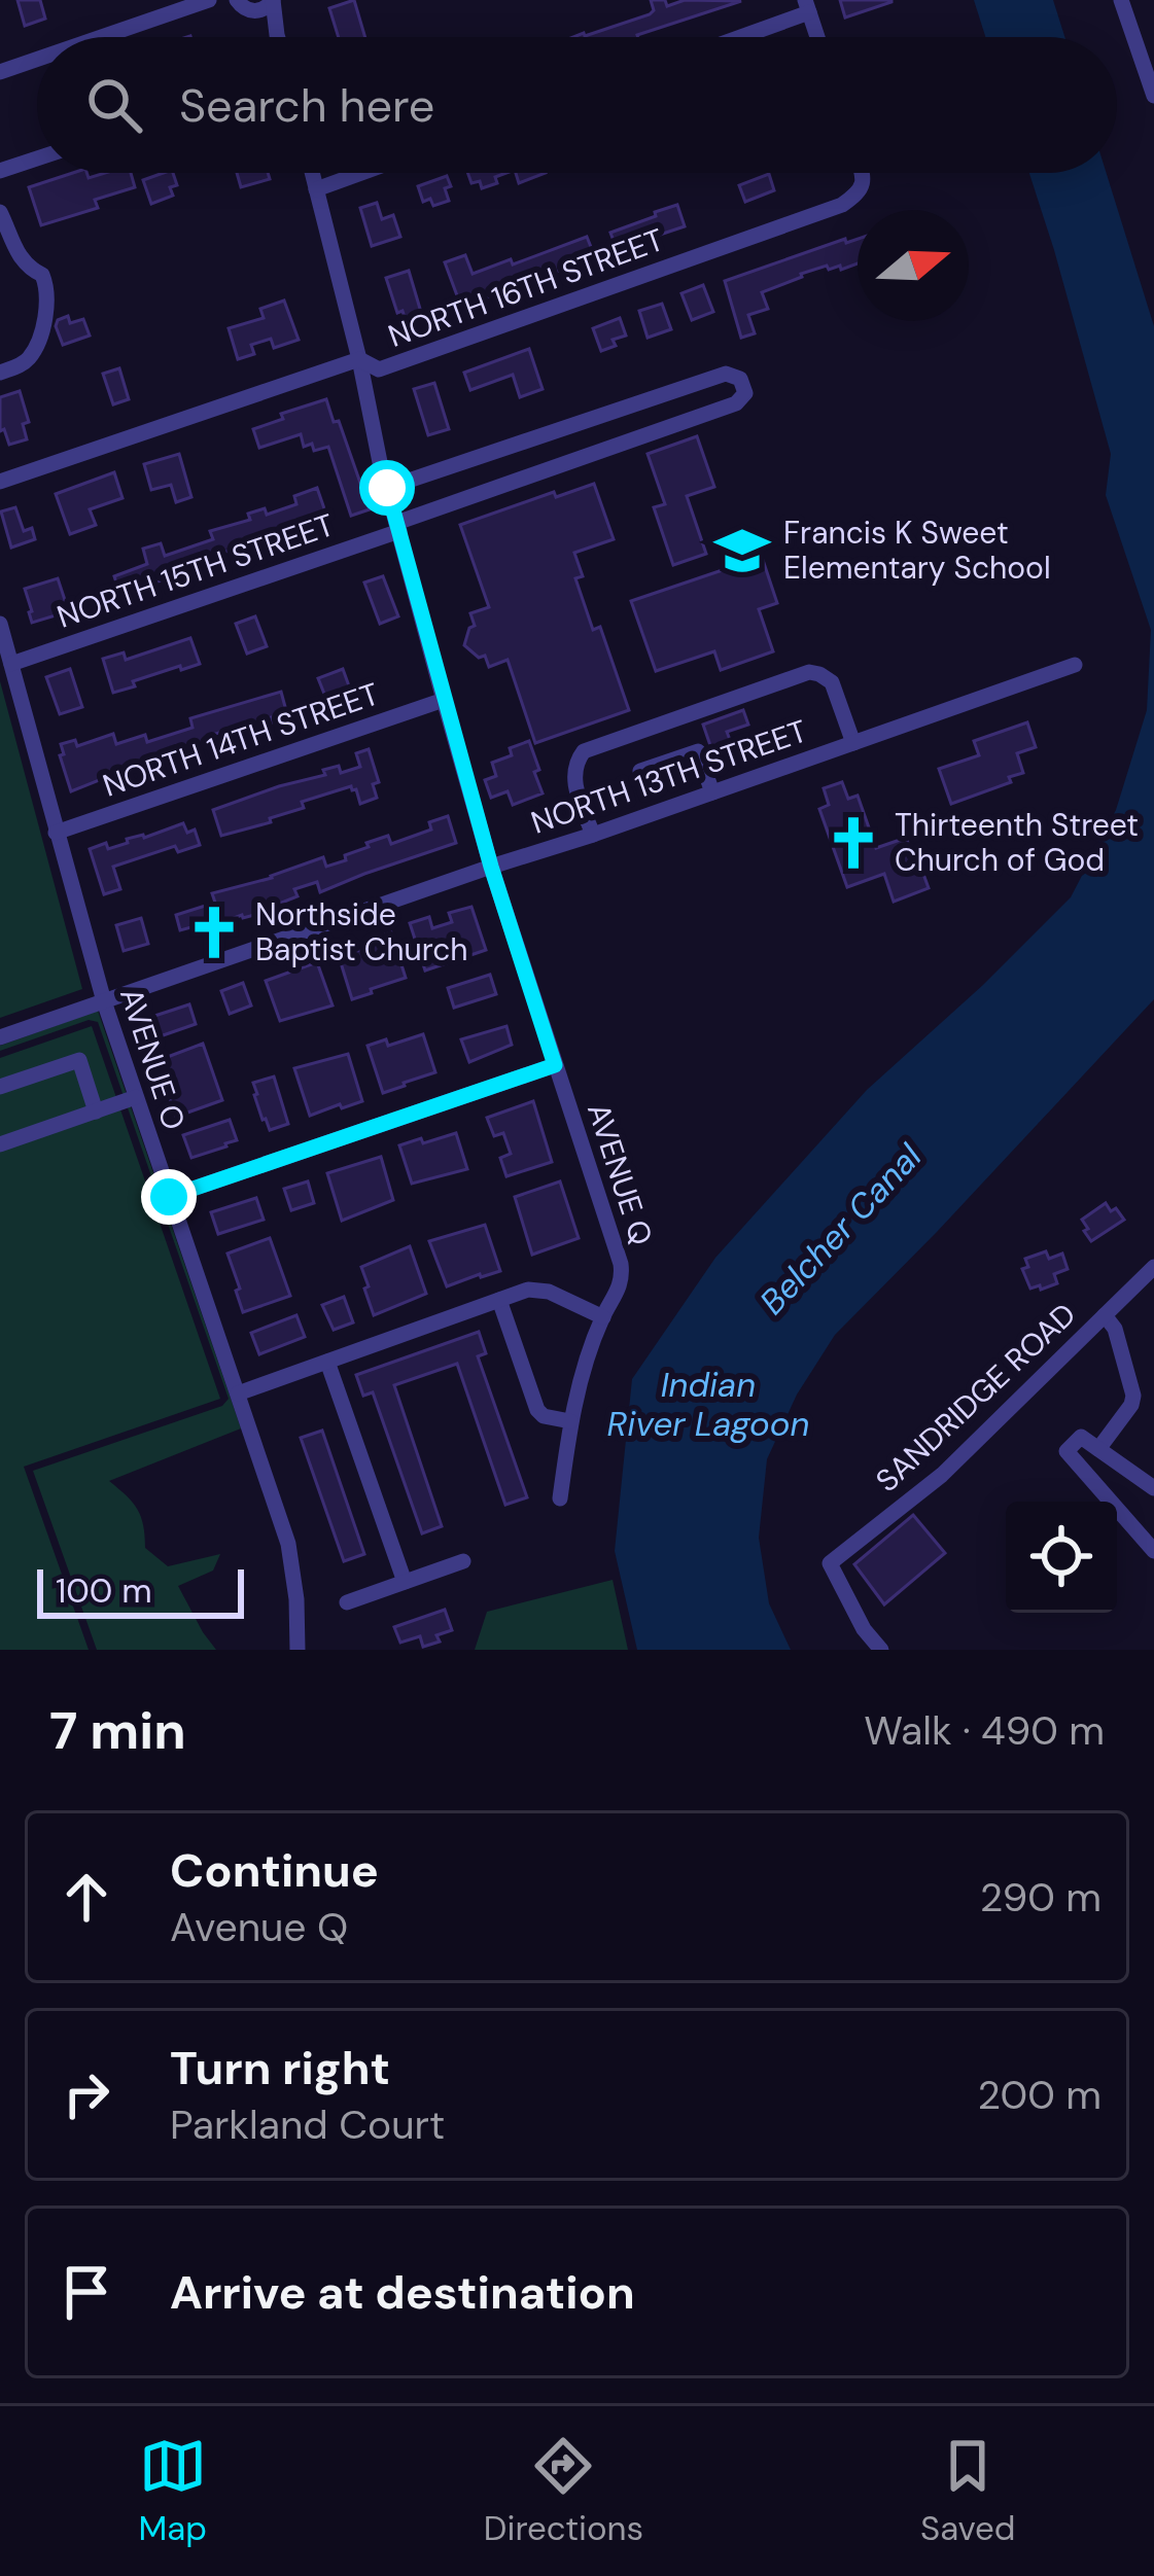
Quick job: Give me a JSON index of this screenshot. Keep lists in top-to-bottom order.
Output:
{
  "streets": {
    "street": [
      "NORTH 16TH STREET",
      "NORTH 15TH STREET",
      "NORTH 14TH STREET",
      "NORTH 13TH STREET",
      "AVENUE O",
      "AVENUE Q",
      "SANDRIDGE ROAD"
    ]
  },
  "crossings": [
    ["NORTH 16TH STREET", "AVENUE Q"],
    ["NORTH 15TH STREET", "AVENUE O"],
    ["NORTH 15TH STREET", "AVENUE Q"],
    ["NORTH 14TH STREET", "AVENUE O"],
    ["NORTH 14TH STREET", "AVENUE Q"],
    ["NORTH 13TH STREET", "AVENUE O"],
    ["NORTH 13TH STREET", "AVENUE Q"]
  ],
  "water": ["Belcher Canal", "Indian River Lagoon"],
  "places": {
    "school or university": ["Francis K Sweet Elementary School"],
    "church": ["Thirteenth Street Church of God", "Northside Baptist Church"]
  },
  "scale_bar": "100 m",
  "north": "right",
  "page": {
    "search": "Search here",
    "scale": "100 m",
    "heading": ["7 min", "Walk · 490 m"],
    "list": [
      ["Continue", "Avenue Q", "290 m"],
      ["Turn right", "Parkland Court", "200 m"],
      "Arrive at destination"
    ],
    "nav": ["Map", "Directions", "Saved"]
  }
}
